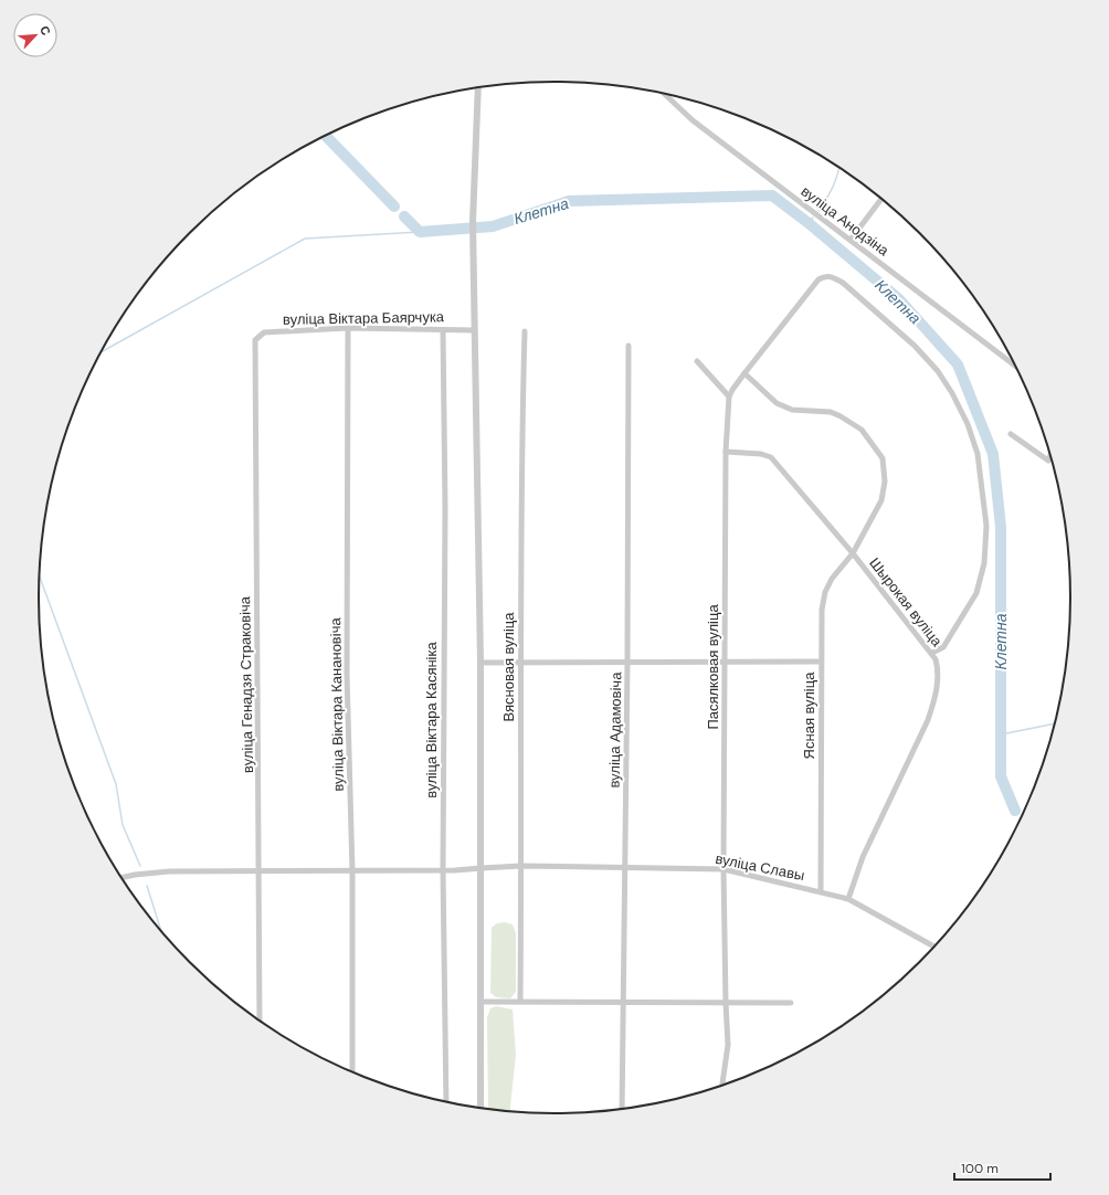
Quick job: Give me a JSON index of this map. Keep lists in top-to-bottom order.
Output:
{
  "streets": {
    "street": [
      "вуліца Анодзіна",
      "вуліца Віктара Баярчука",
      "Шырокая вуліца",
      "Вясновая вуліца",
      "Пасялковая вуліца",
      "вуліца Генадзя Страковіча",
      "вуліца Віктара Канановіча",
      "Ясная вуліца",
      "вуліца Віктара Касяніка",
      "вуліца Адамовіча",
      "вуліца Славы"
    ]
  },
  "crossings": [
    ["вуліца Віктара Баярчука", "вуліца Генадзя Страковіча"],
    ["вуліца Віктара Баярчука", "вуліца Віктара Канановіча"],
    ["вуліца Віктара Баярчука", "вуліца Віктара Касяніка"],
    ["Шырокая вуліца", "Пасялковая вуліца"],
    ["Шырокая вуліца", "Ясная вуліца"],
    ["Шырокая вуліца", "вуліца Славы"],
    ["Вясновая вуліца", "вуліца Славы"],
    ["Пасялковая вуліца", "вуліца Славы"],
    ["вуліца Генадзя Страковіча", "вуліца Славы"],
    ["вуліца Віктара Канановіча", "вуліца Славы"],
    ["Ясная вуліца", "вуліца Славы"],
    ["вуліца Віктара Касяніка", "вуліца Славы"],
    ["вуліца Адамовіча", "вуліца Славы"]
  ],
  "water": ["Клетна"],
  "scale_bar": "100 m",
  "north": "top right"
}
